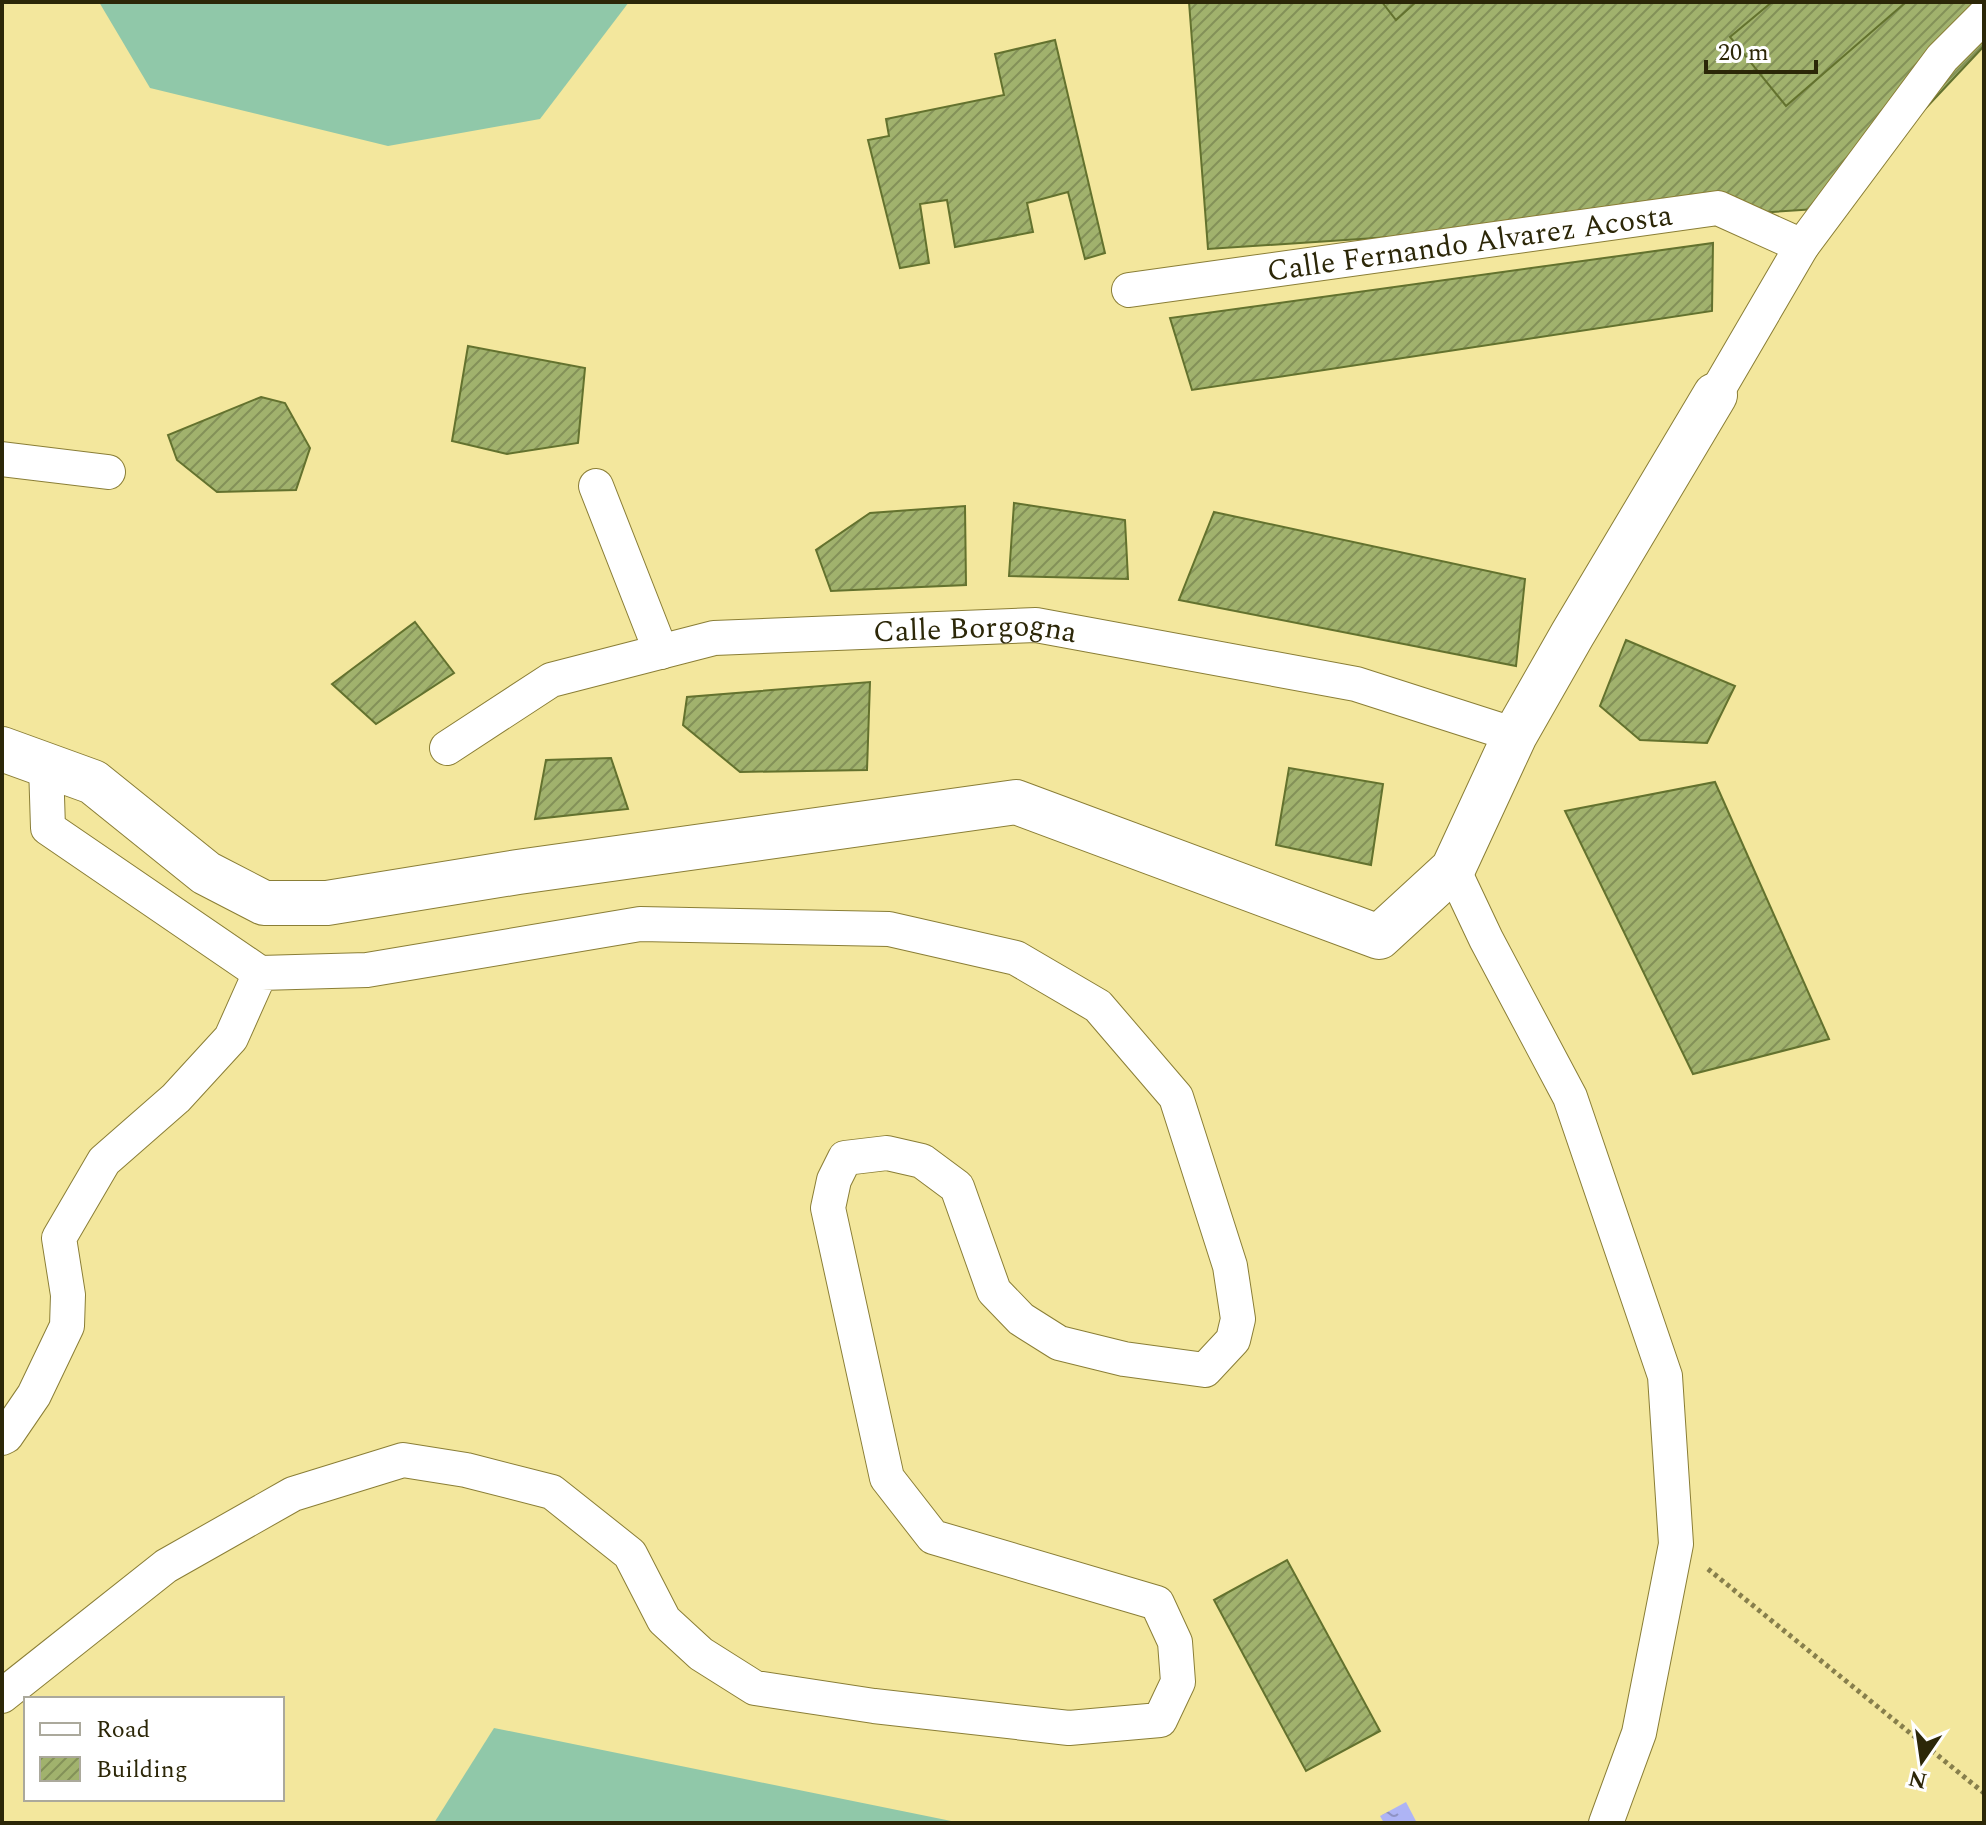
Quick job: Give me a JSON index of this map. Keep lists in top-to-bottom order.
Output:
{
  "streets": {
    "street": ["Calle Fernando Alvarez Acosta", "Calle Borgogna"]
  },
  "legend": ["Road", "Building"],
  "scale_bar": "20 m",
  "north": "bottom"
}
